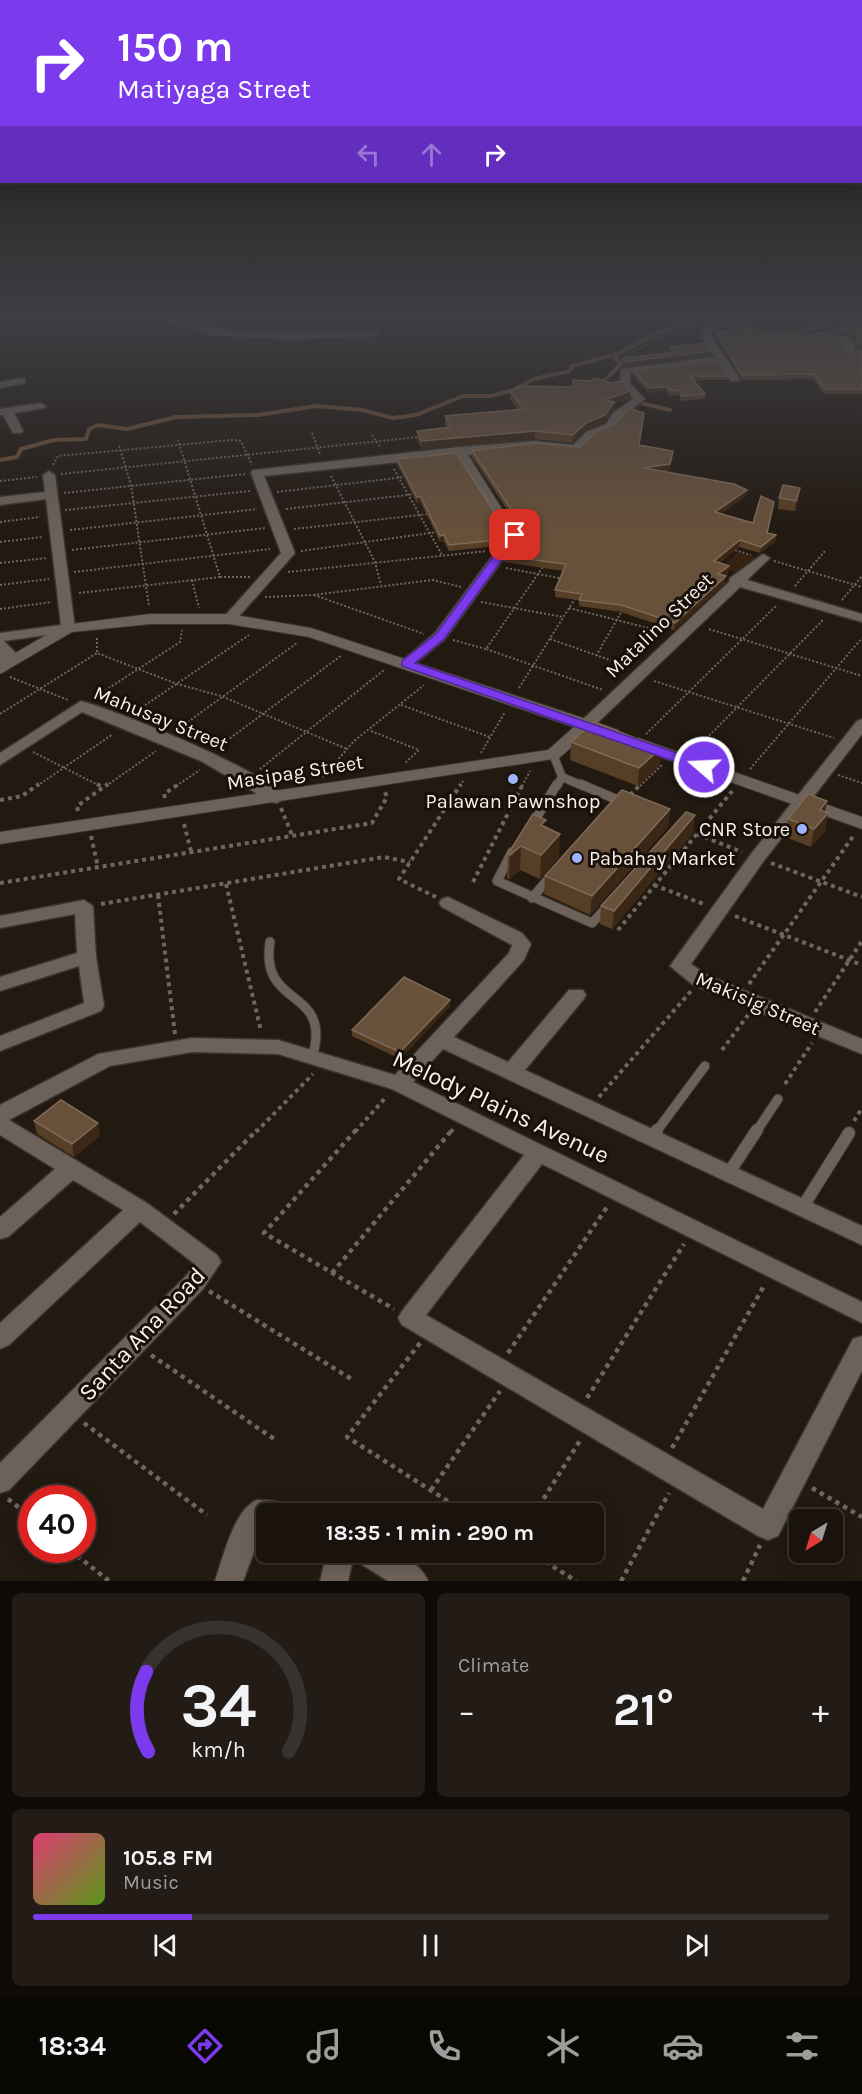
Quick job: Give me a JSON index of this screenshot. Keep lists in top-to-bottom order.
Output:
{
  "streets": {
    "street": [
      "Matalino Street",
      "Mahusay Street",
      "Masipag Street",
      "Makisig Street",
      "Melody Plains Avenue",
      "Santa Ana Road"
    ]
  },
  "crossings": [
    ["Mahusay Street", "Masipag Street"]
  ],
  "places": ["Palawan Pawnshop", "CNR Store", "Pabahay Market"],
  "north": "bottom left",
  "page": {
    "turn": ["150 m", "Matiyaga Street"],
    "limit": "40",
    "trip": "18:35 · 1 min · 290 m",
    "tile": "Climate",
    "heat": ["−", "21°", "+"],
    "song": ["105.8 FM", "Music"],
    "tabs": "18:34",
    "gauge": ["34", "km/h"]
  }
}
